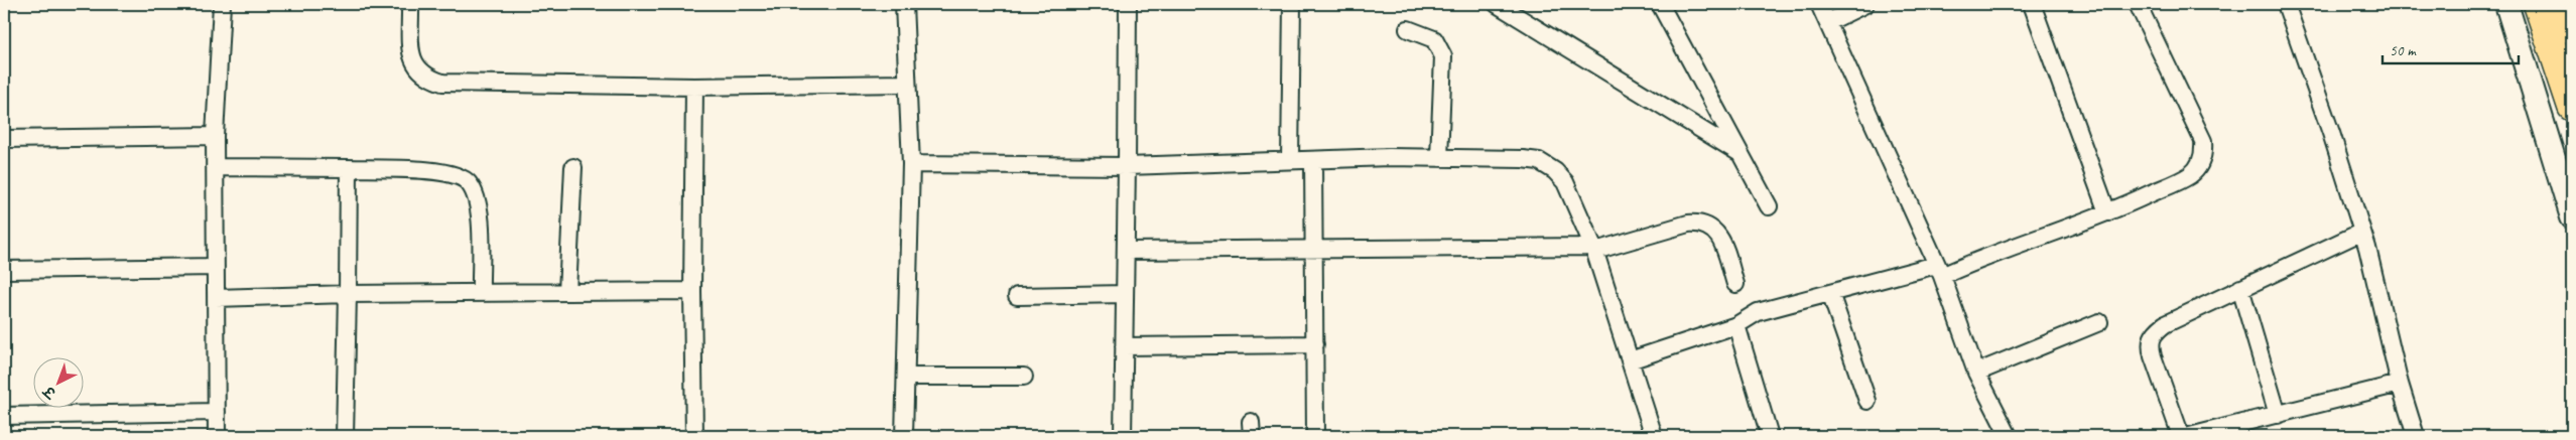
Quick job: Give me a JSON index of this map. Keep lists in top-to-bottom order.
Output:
{
  "scale_bar": "50 m",
  "north": "bottom left"
}
